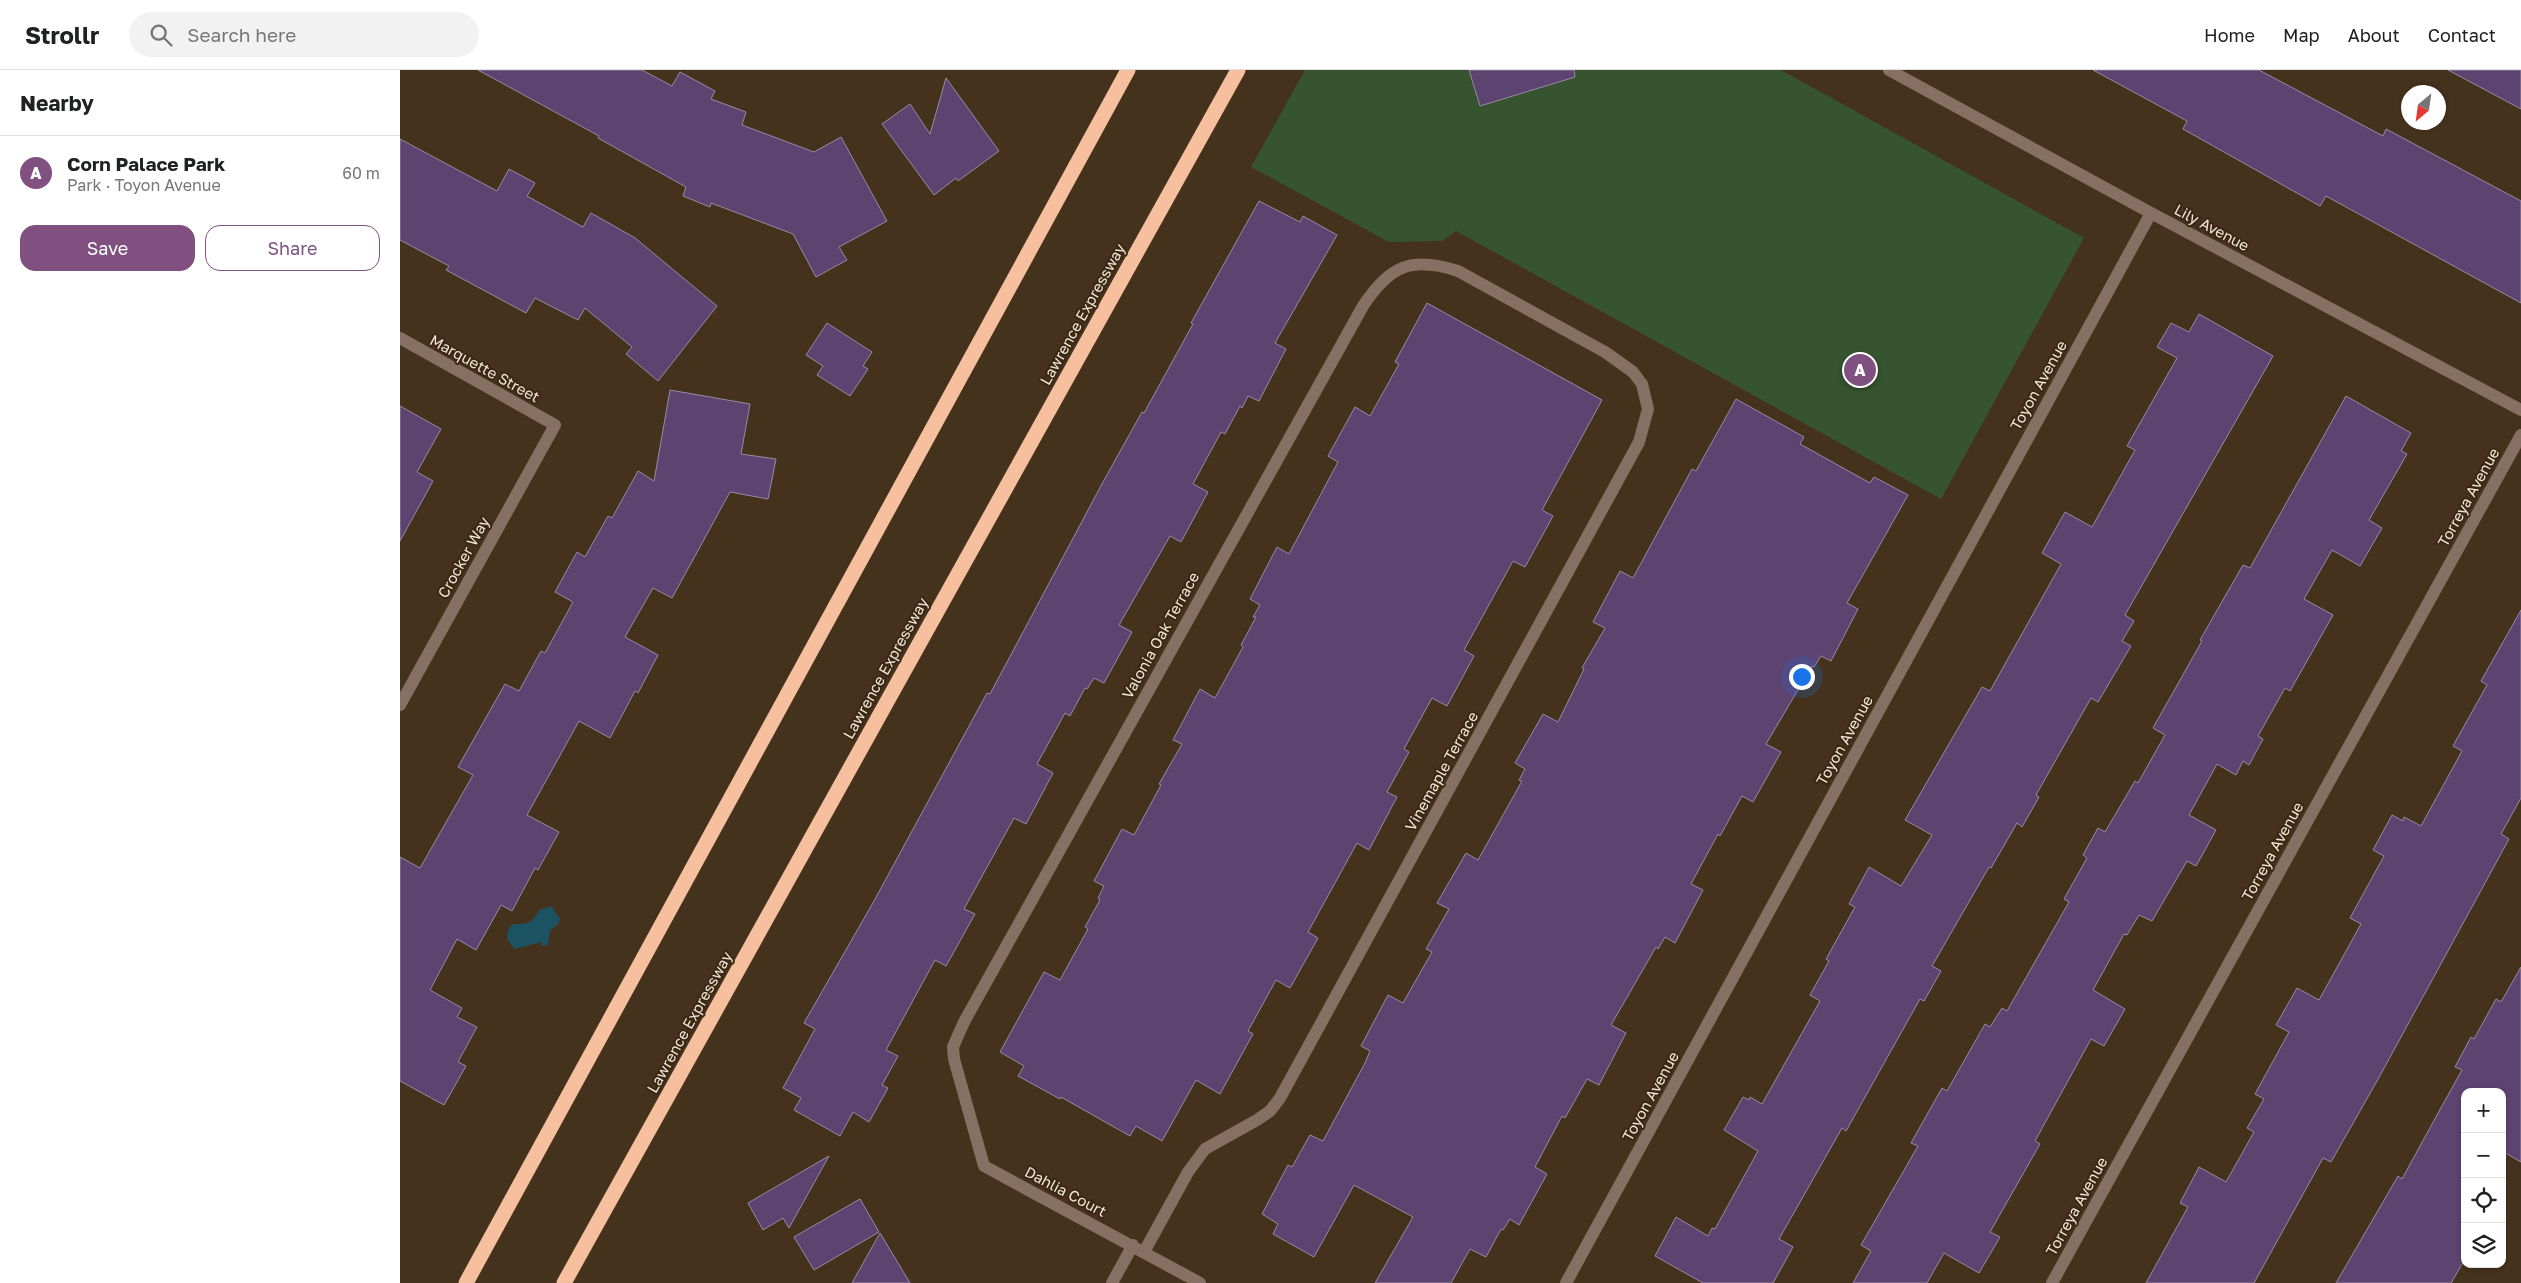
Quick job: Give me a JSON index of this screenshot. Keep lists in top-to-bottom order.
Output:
{
  "streets": {
    "highway": ["Lawrence Expressway"],
    "street": [
      "Lily Avenue",
      "Marquette Street",
      "Toyon Avenue",
      "Torreya Avenue",
      "Crocker Way",
      "Valonia Oak Terrace",
      "Vinemaple Terrace",
      "Dahlia Court"
    ]
  },
  "crossings": [
    ["Lily Avenue", "Toyon Avenue"],
    ["Marquette Street", "Crocker Way"],
    ["Valonia Oak Terrace", "Vinemaple Terrace"],
    ["Valonia Oak Terrace", "Dahlia Court"],
    ["Vinemaple Terrace", "Dahlia Court"]
  ],
  "north": "bottom left",
  "page": {
    "header": "Strollr",
    "search": "Search here",
    "nav": [
      "Home",
      "Map",
      "About",
      "Contact"
    ],
    "heading": "Nearby",
    "list": [
      {
        "mark": "A",
        "name": "Corn Palace Park",
        "note": "Park · Toyon Avenue",
        "value": "60 m"
      }
    ],
    "buttons": ["Save", "Share"],
    "pins": "A",
    "map_buttons": ["+", "−"]
  }
}
